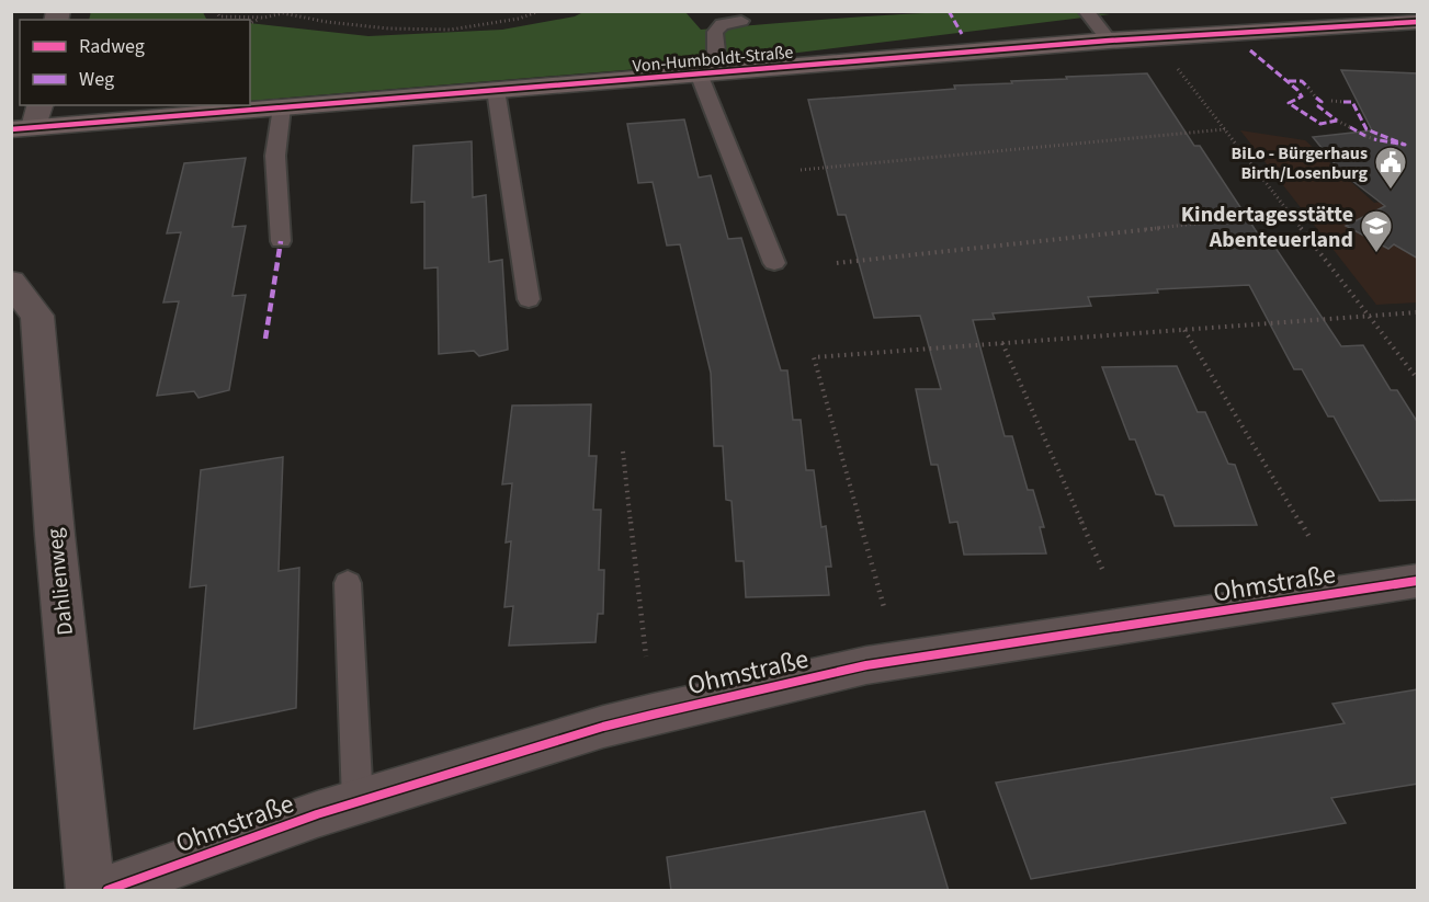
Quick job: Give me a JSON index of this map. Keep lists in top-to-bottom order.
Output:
{
  "streets": {
    "street": ["Von-Humboldt-Straße", "Dahlienweg", "Ohmstraße"]
  },
  "places": {
    "public building": ["BiLo - Bürgerhaus Birth/Losenburg"],
    "school or university": ["Kindertagesstätte Abenteuerland"]
  },
  "legend": ["Radweg", "Weg"]
}
